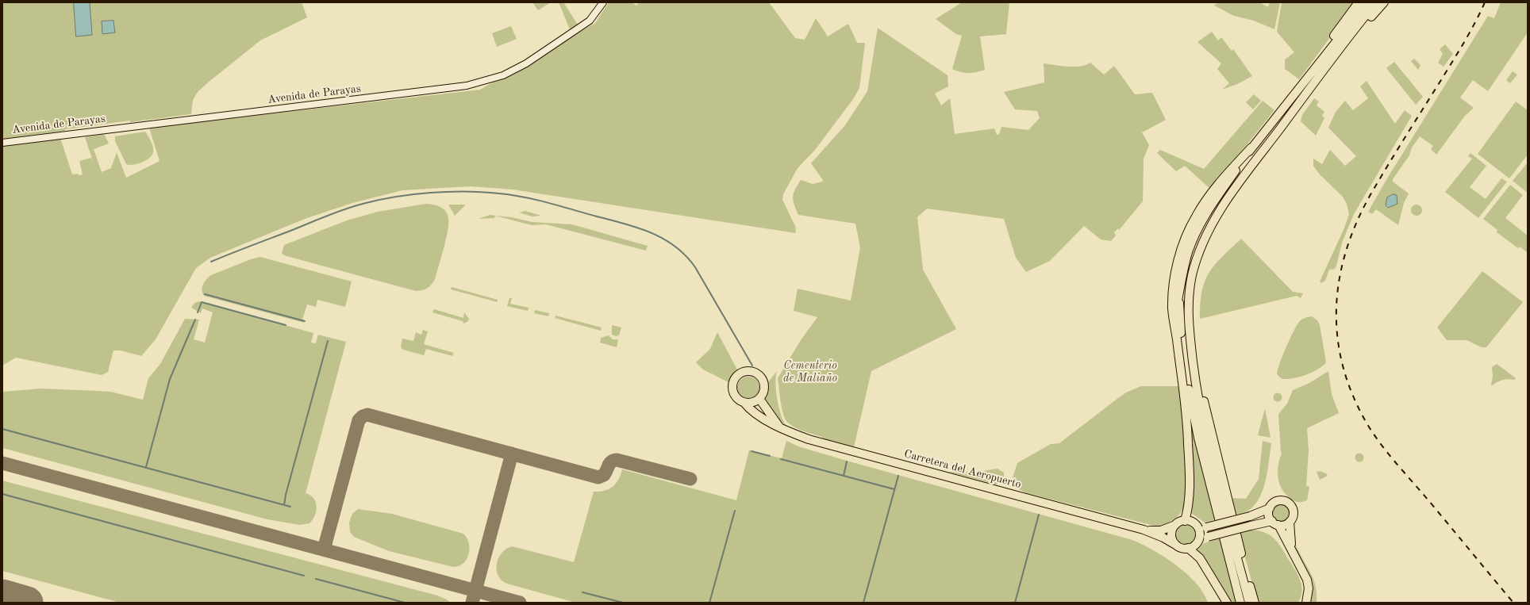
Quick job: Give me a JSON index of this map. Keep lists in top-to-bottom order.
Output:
{
  "streets": {
    "highway": ["Carretera del Aeropuerto"],
    "street": ["Avenida de Parayas"]
  },
  "parks": ["Cementerio de Maliaño"]
}
